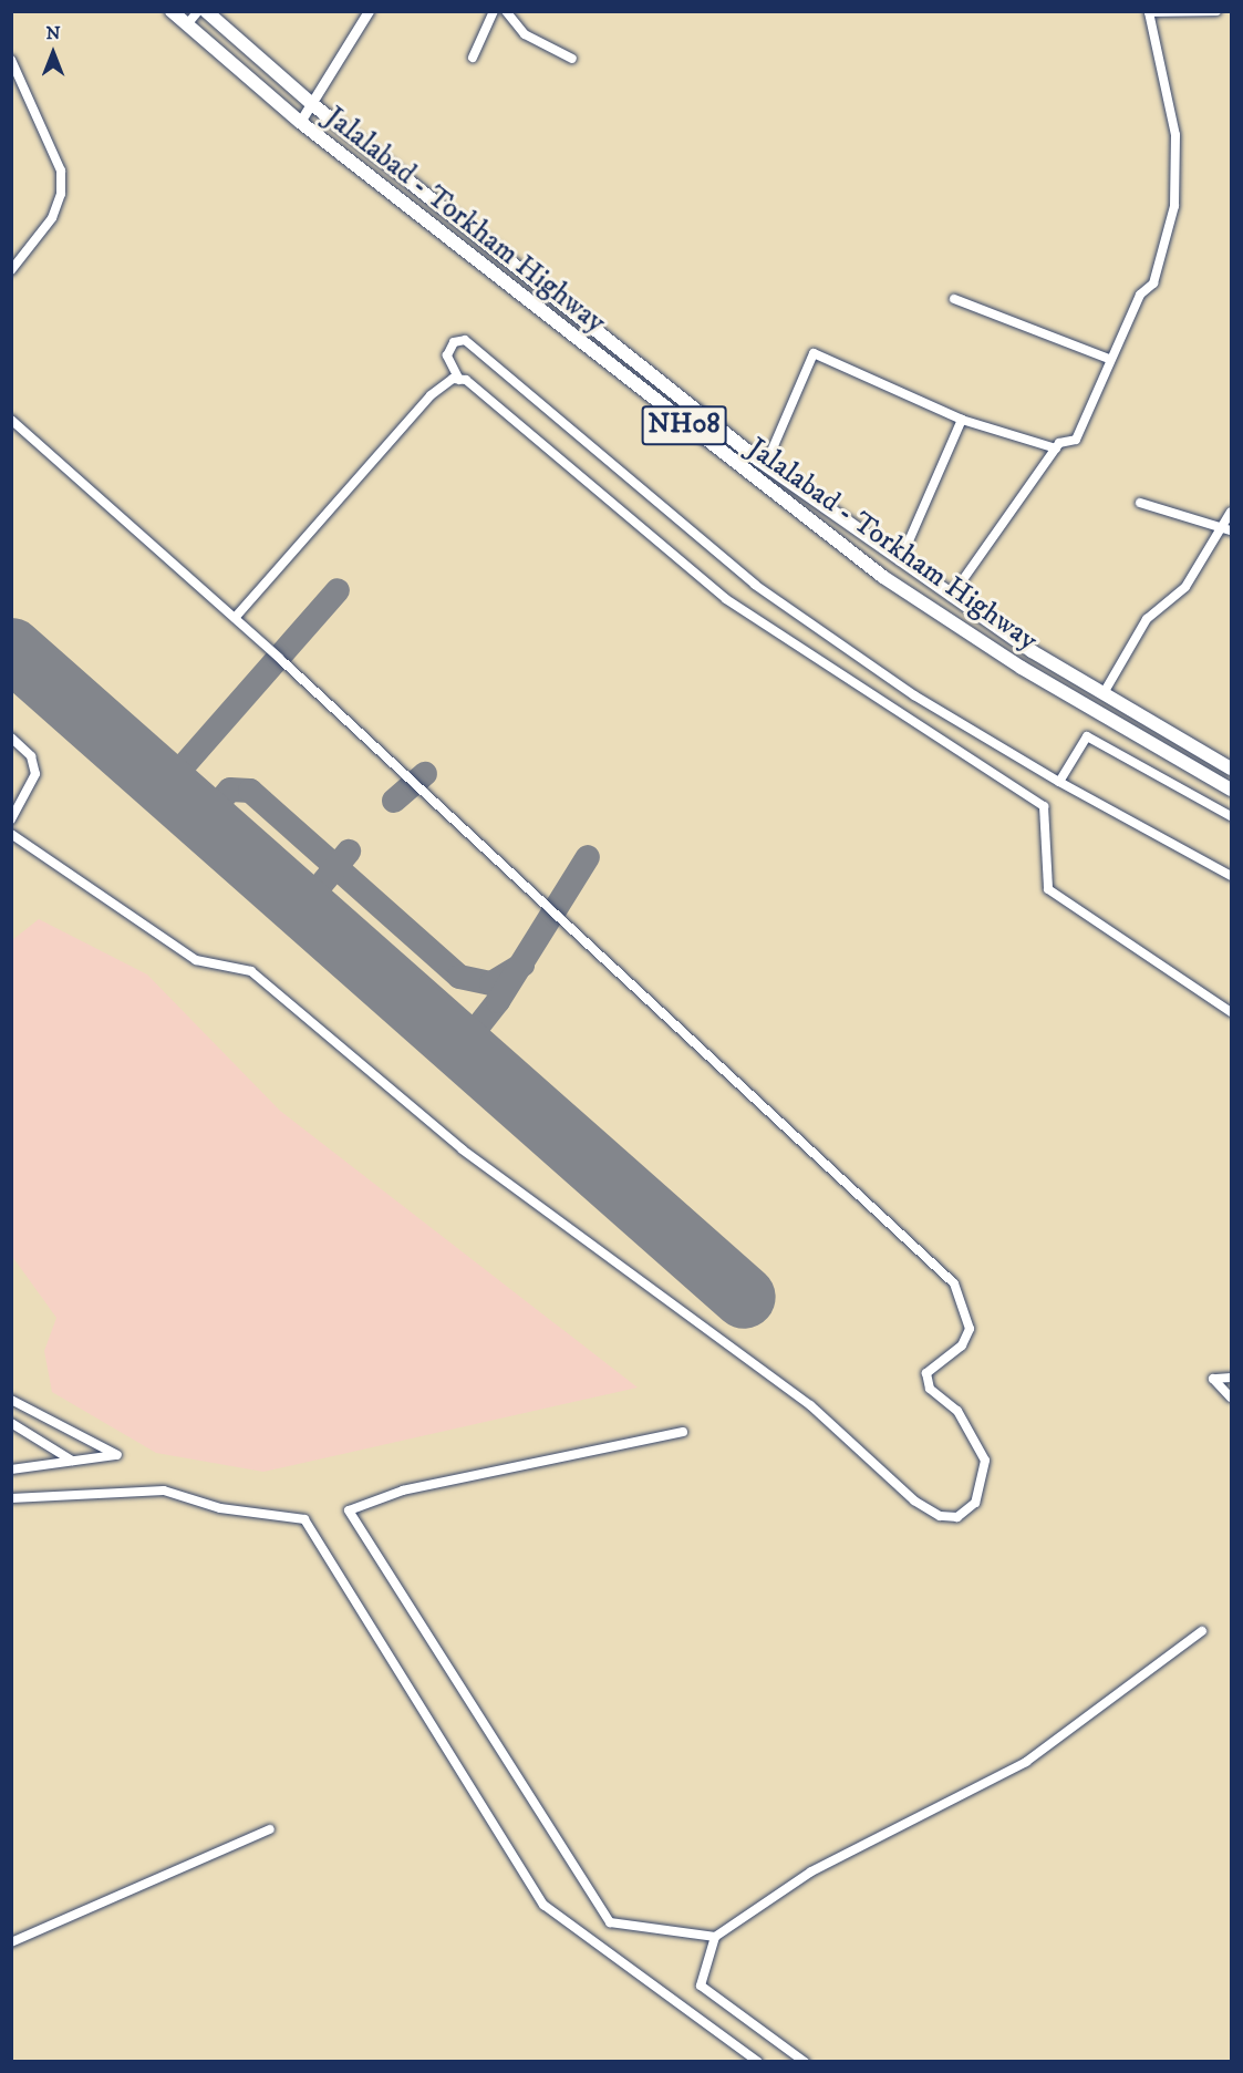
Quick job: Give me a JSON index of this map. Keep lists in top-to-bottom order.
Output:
{
  "streets": {
    "highway": ["Jalalabad - Torkham Highway", "NH08"]
  },
  "north": "top"
}
